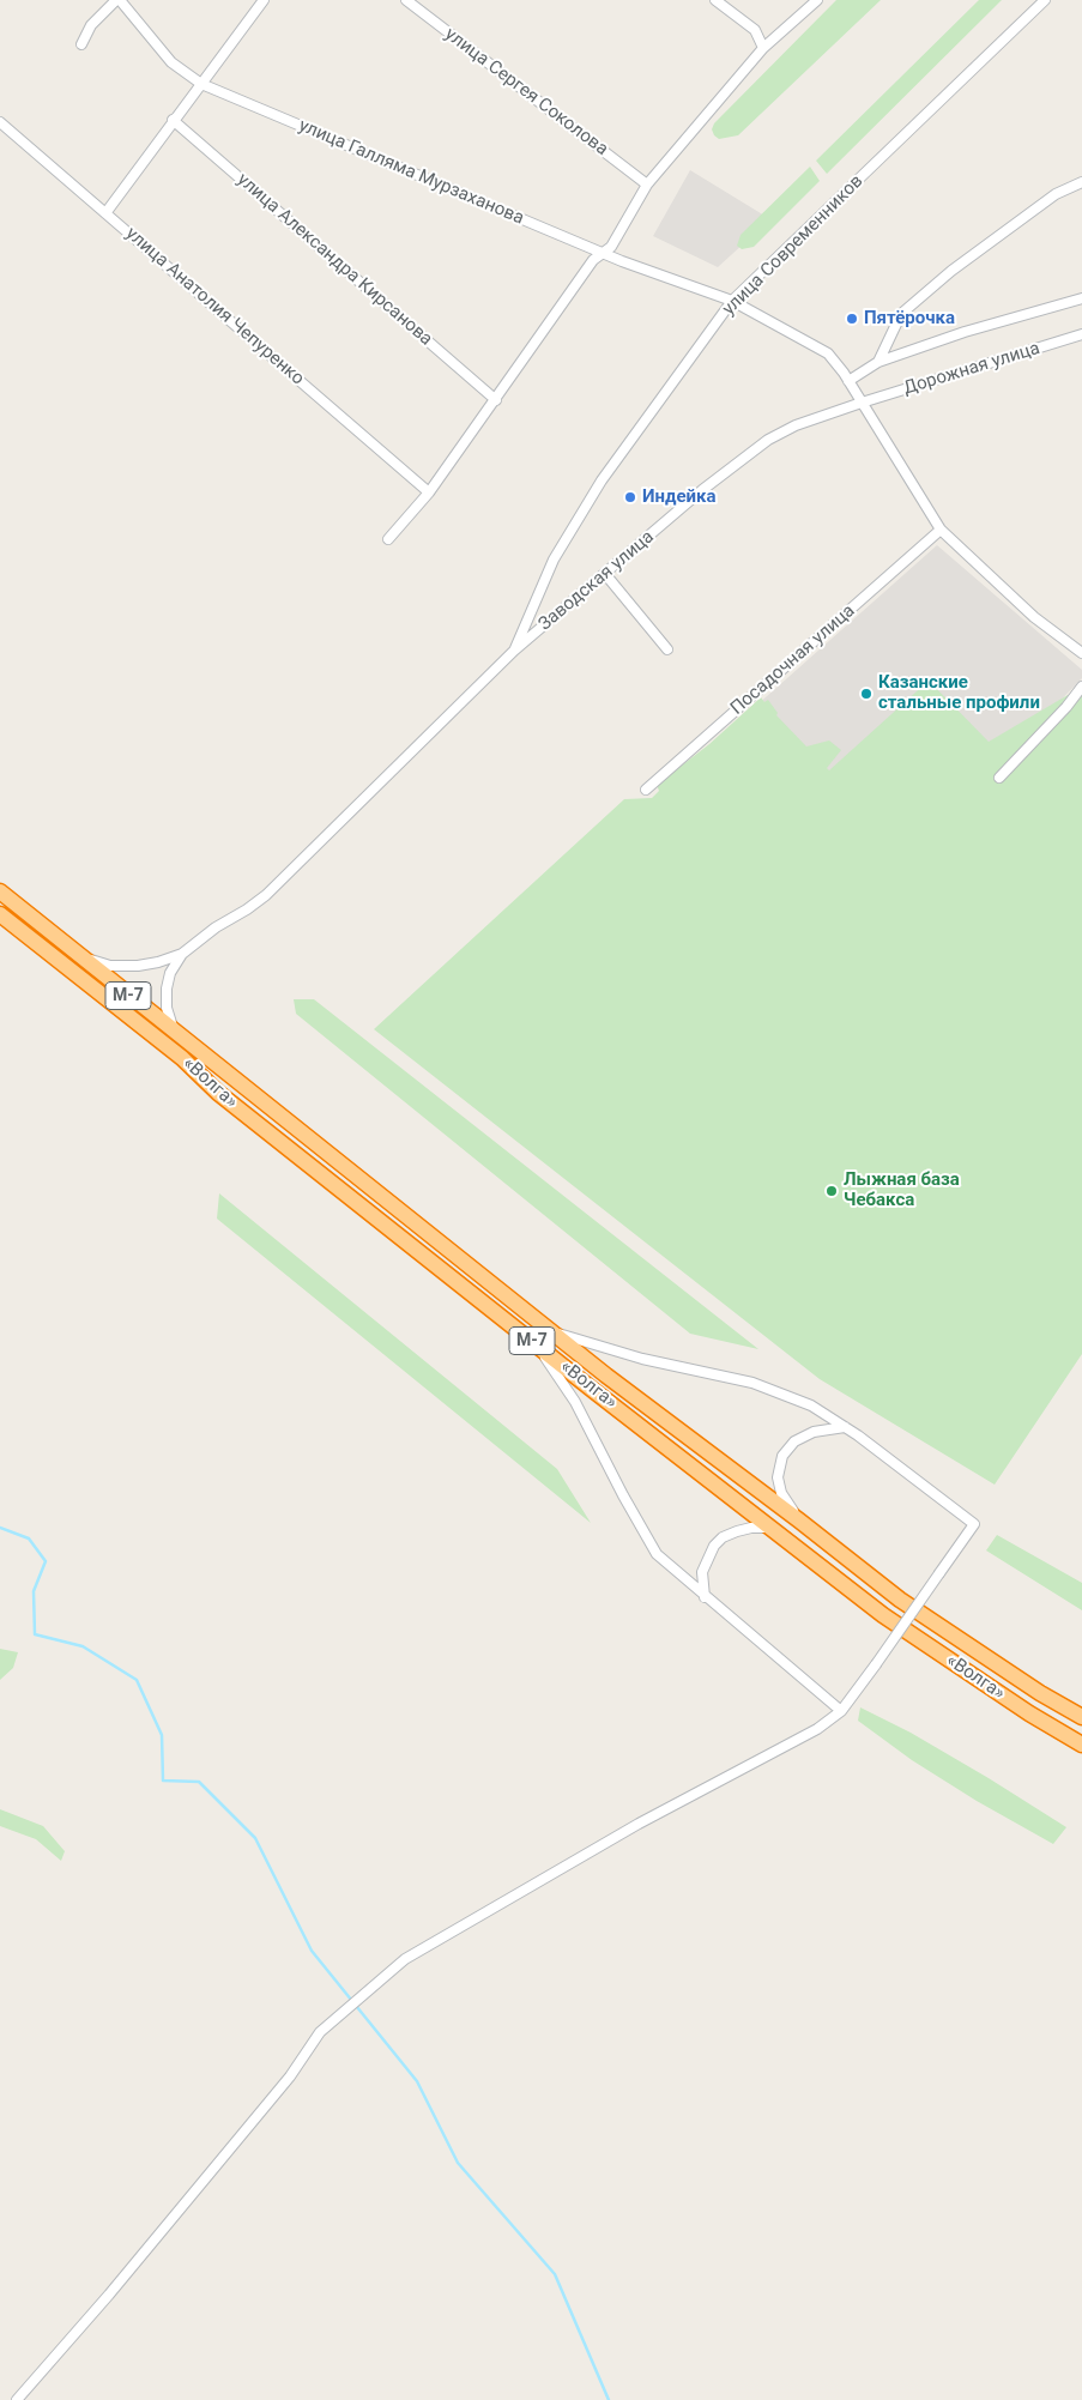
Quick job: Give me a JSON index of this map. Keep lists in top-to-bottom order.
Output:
{
  "streets": {
    "highway": ["М-7", "«Волга»"],
    "street": [
      "улица Сергея Соколова",
      "улица Галляма Мурзаханова",
      "улица Современников",
      "улица Александра Кирсанова",
      "улица Анатолия Чепуренко",
      "Дорожная улица",
      "Заводская улица",
      "Посадочная улица"
    ]
  },
  "crossings": [
    ["улица Галляма Мурзаханова", "улица Современников"],
    ["улица Галляма Мурзаханова", "Дорожная улица"],
    ["улица Галляма Мурзаханова", "Заводская улица"],
    ["улица Галляма Мурзаханова", "Посадочная улица"],
    ["улица Современников", "Заводская улица"],
    ["Дорожная улица", "Заводская улица"]
  ],
  "places": [
    "Пятёрочка",
    "Индейка",
    "Казанские стальные профили",
    "Лыжная база Чебакса"
  ]
}
